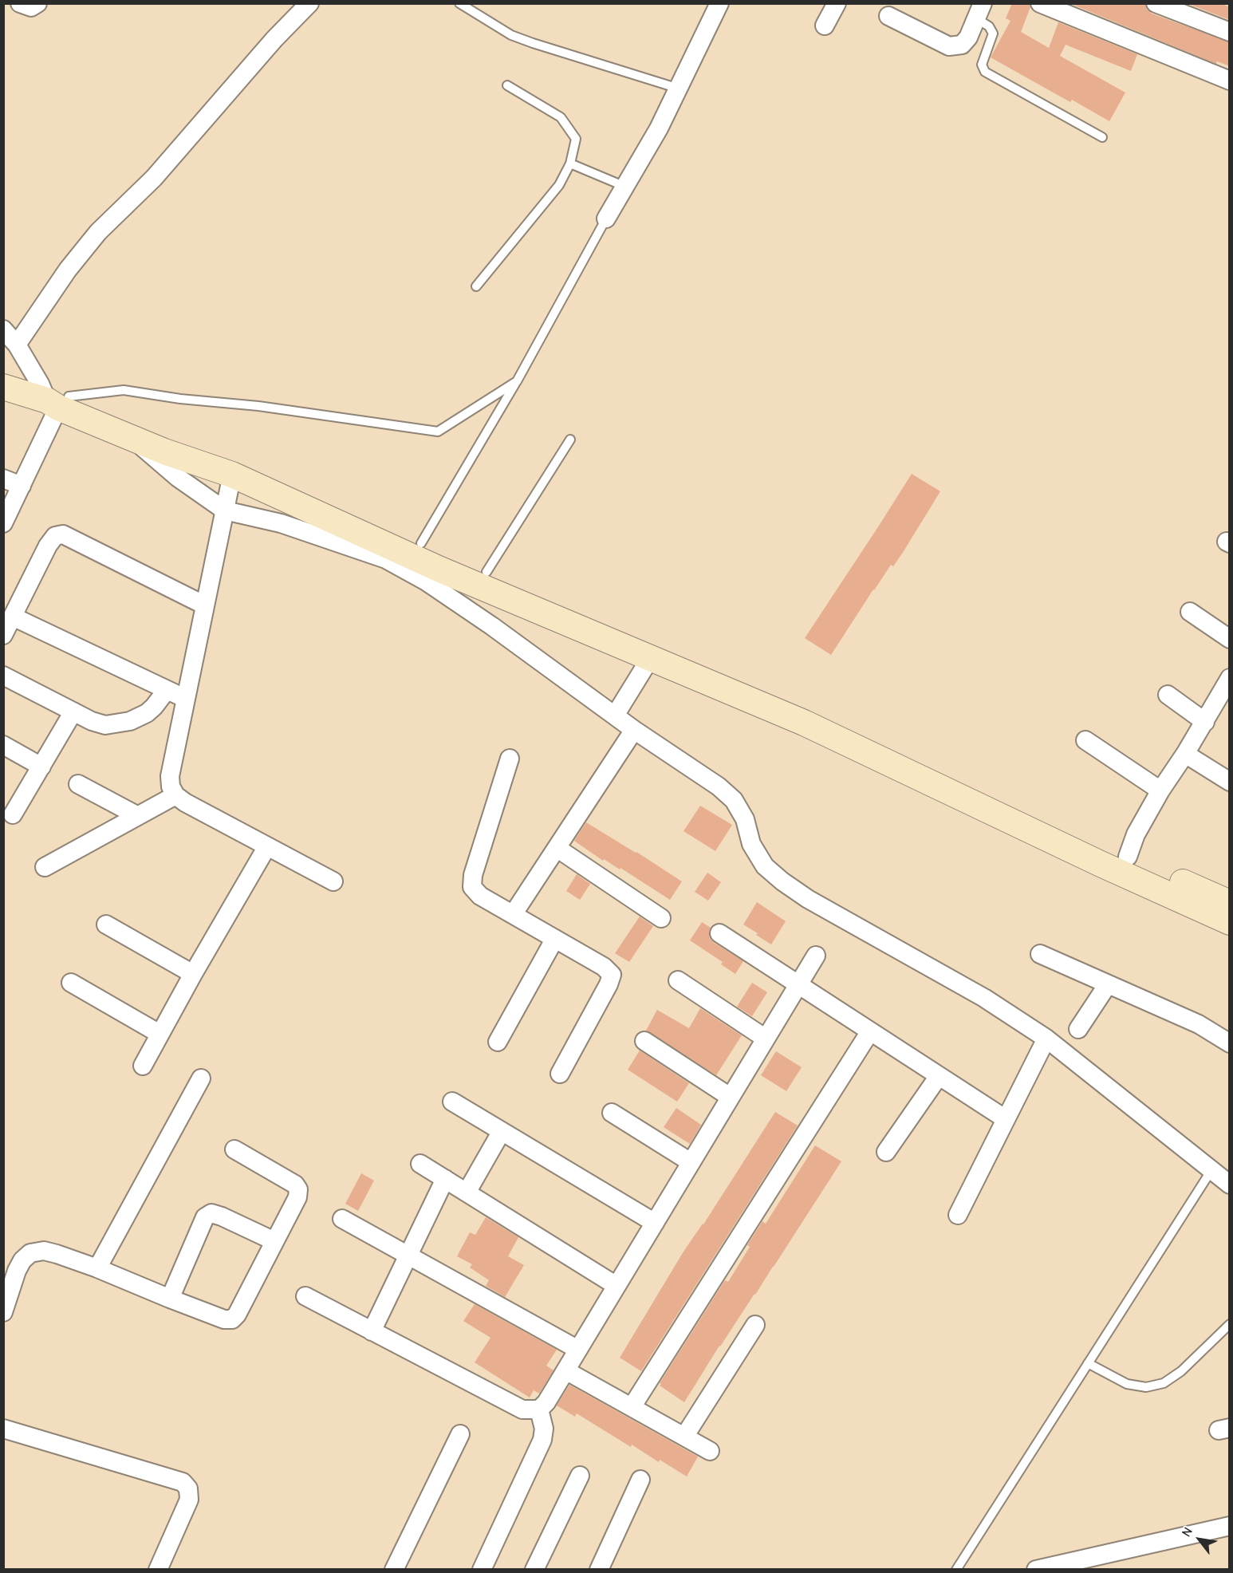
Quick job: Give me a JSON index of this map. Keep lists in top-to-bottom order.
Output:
{
  "north": "top left"
}
